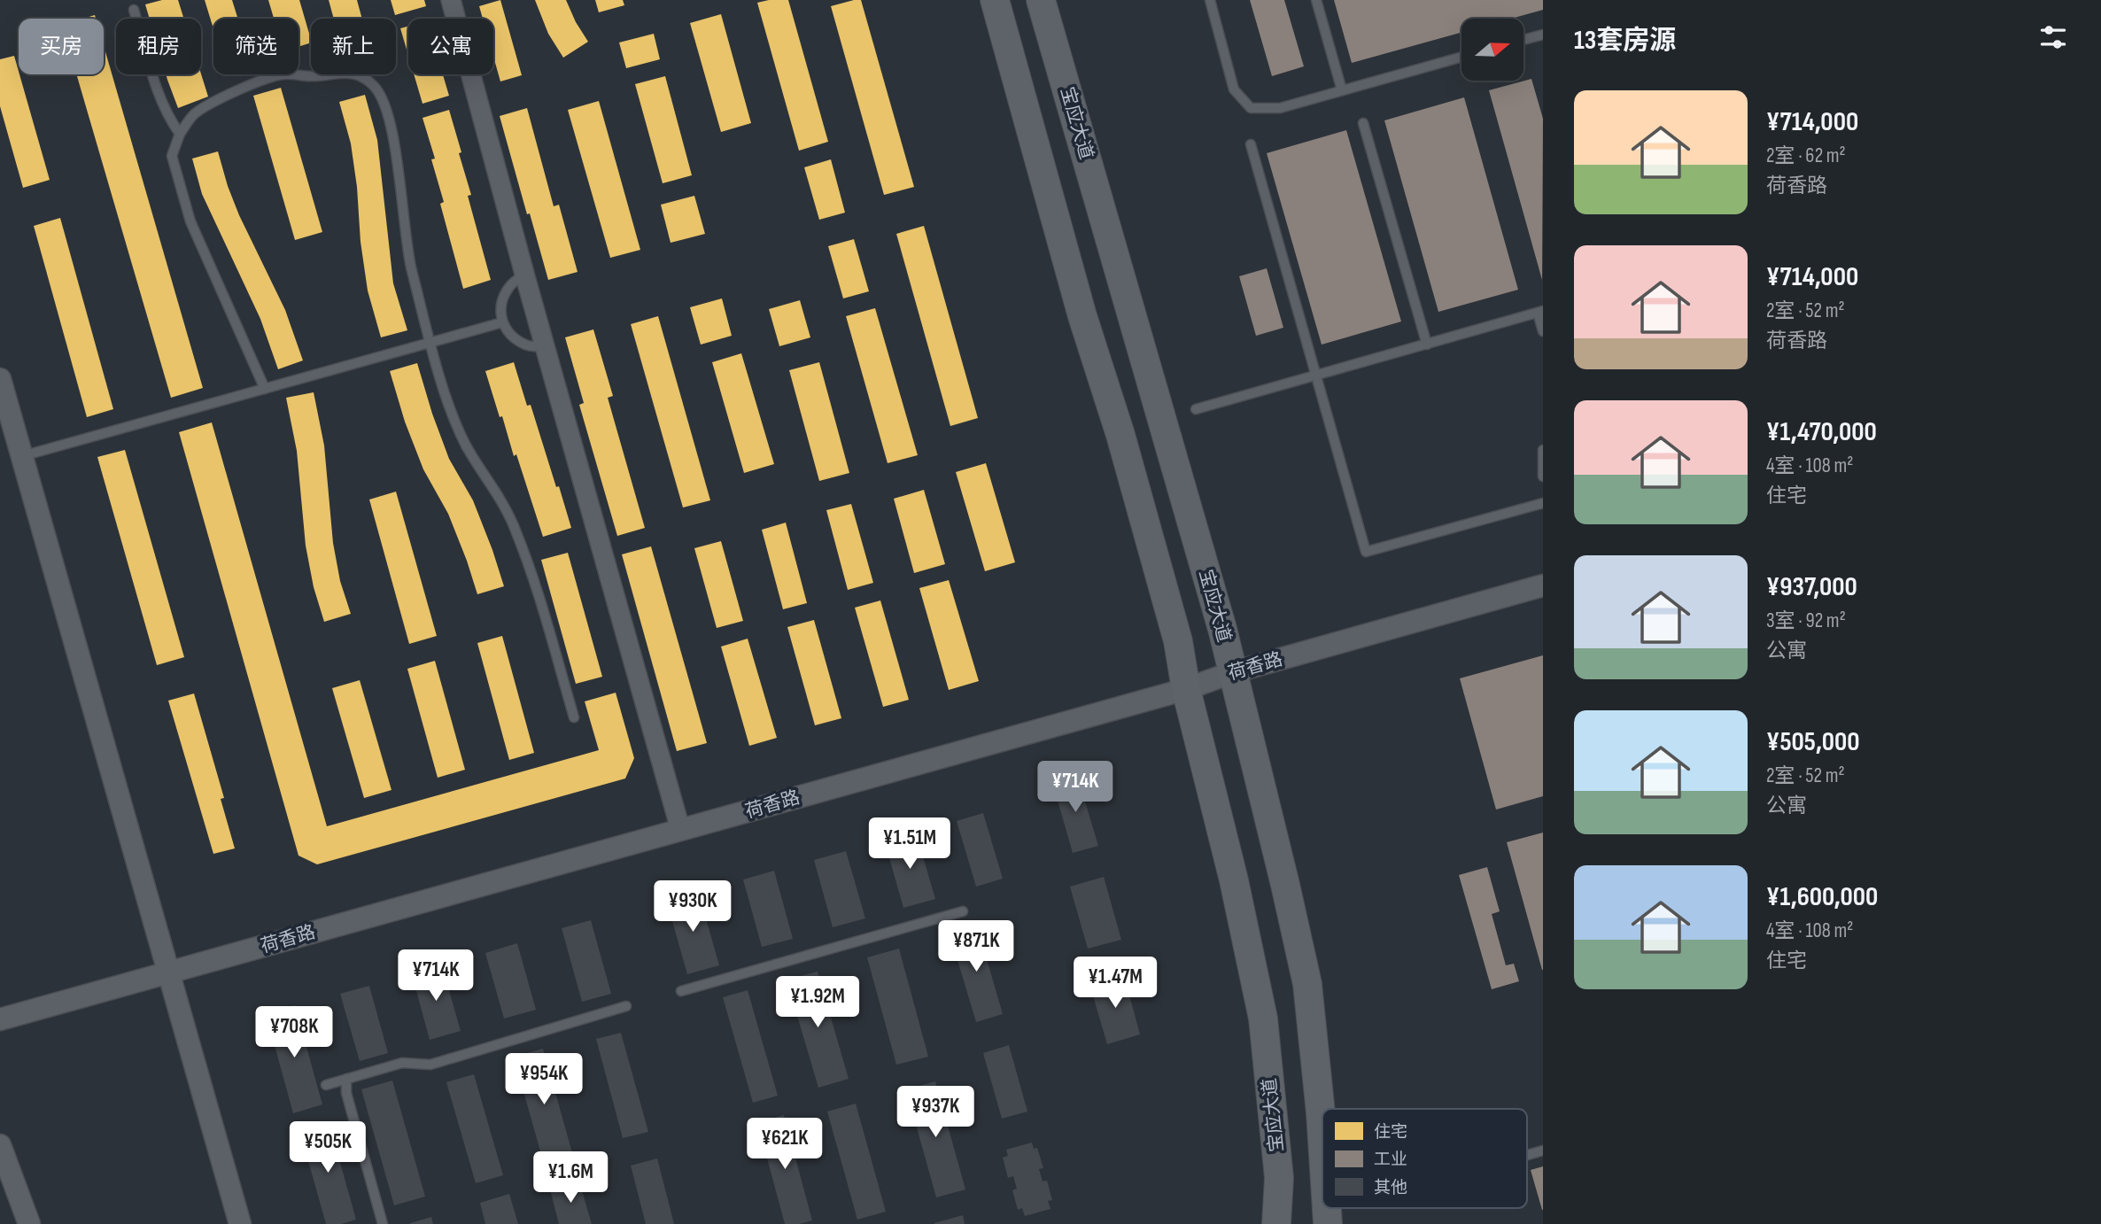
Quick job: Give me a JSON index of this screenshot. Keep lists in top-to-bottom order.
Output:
{
  "streets": {
    "main road": ["宝应大道"],
    "street": ["荷香路"]
  },
  "crossings": [
    ["宝应大道", "荷香路"]
  ],
  "legend": ["住宅", "工业", "其他"],
  "north": "right",
  "page": {
    "heading": "13套房源",
    "chip": [
      "买房",
      "租房",
      "筛选",
      "新上",
      "公寓"
    ],
    "list": [
      {
        "name": "¥714,000",
        "note": "2室 · 62 m² · 荷香路"
      },
      {
        "name": "¥714,000",
        "note": "2室 · 52 m² · 荷香路"
      },
      {
        "name": "¥1,470,000",
        "note": "4室 · 108 m² · 住宅"
      },
      {
        "name": "¥937,000",
        "note": "3室 · 92 m² · 公寓"
      },
      {
        "name": "¥505,000",
        "note": "2室 · 52 m² · 公寓"
      },
      {
        "name": "¥1,600,000",
        "note": "4室 · 108 m² · 住宅"
      }
    ],
    "price": [
      "¥714K",
      "¥1.51M",
      "¥930K",
      "¥871K",
      "¥714K",
      "¥1.47M",
      "¥1.92M",
      "¥708K",
      "¥954K",
      "¥937K",
      "¥621K",
      "¥505K",
      "¥1.6M"
    ]
  }
}
